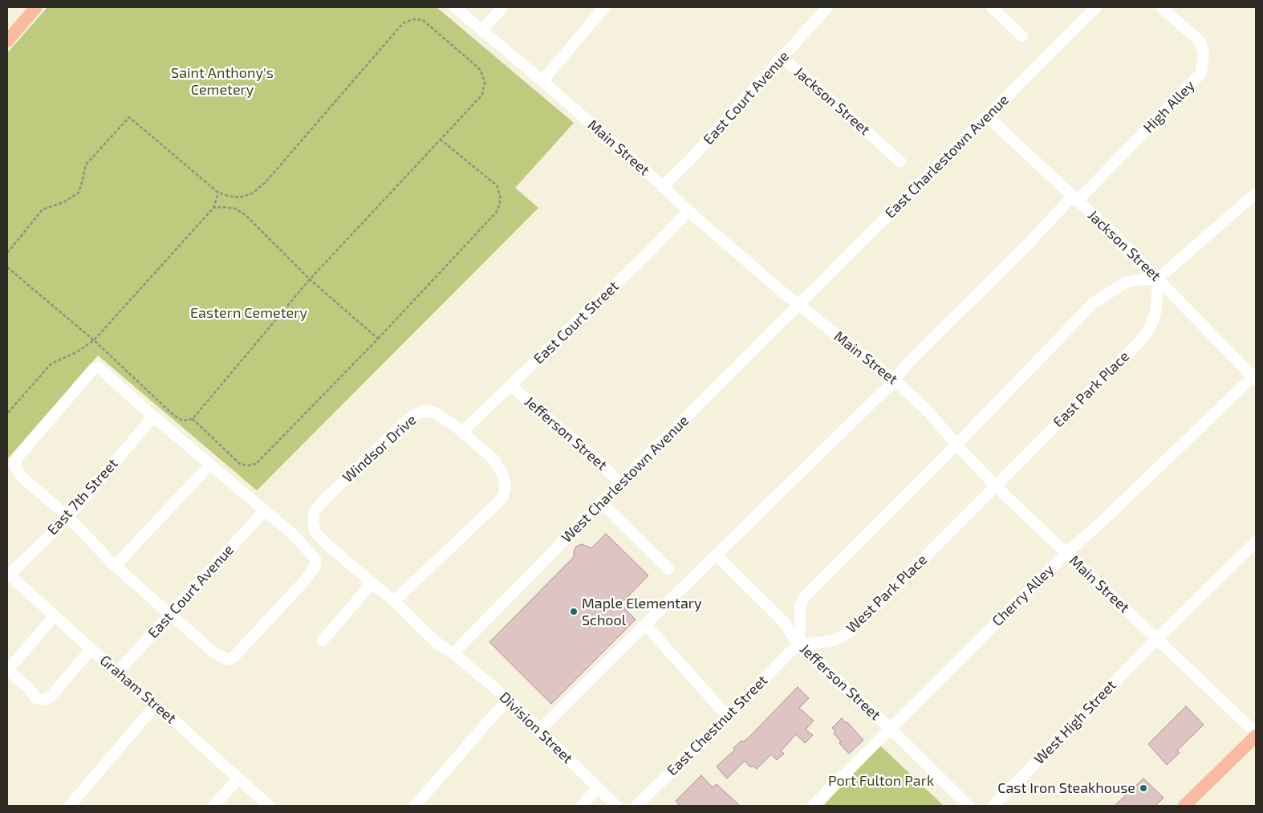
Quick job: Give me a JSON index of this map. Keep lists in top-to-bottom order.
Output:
{
  "streets": {
    "street": [
      "East Court Avenue",
      "Jackson Street",
      "High Alley",
      "Main Street",
      "East Charlestown Avenue",
      "East Court Street",
      "East Park Place",
      "Jefferson Street",
      "Windsor Drive",
      "West Charlestown Avenue",
      "East 7th Street",
      "West Park Place",
      "Cherry Alley",
      "Graham Street",
      "West High Street",
      "East Chestnut Street",
      "Division Street"
    ]
  },
  "crossings": [
    ["East Court Avenue", "Jackson Street"],
    ["East Court Avenue", "Main Street"],
    ["East Court Avenue", "Graham Street"],
    ["Jackson Street", "High Alley"],
    ["Jackson Street", "East Charlestown Avenue"],
    ["Jackson Street", "East Park Place"],
    ["Jackson Street", "Cherry Alley"],
    ["High Alley", "Main Street"],
    ["High Alley", "Jefferson Street"],
    ["High Alley", "Division Street"],
    ["Main Street", "East Charlestown Avenue"],
    ["Main Street", "East Court Street"],
    ["Main Street", "East Park Place"],
    ["Main Street", "West Charlestown Avenue"],
    ["Main Street", "West Park Place"],
    ["Main Street", "Cherry Alley"],
    ["Main Street", "West High Street"],
    ["East Charlestown Avenue", "West Charlestown Avenue"],
    ["East Court Street", "Jefferson Street"],
    ["East Court Street", "Windsor Drive"],
    ["East Park Place", "West Park Place"],
    ["Jefferson Street", "West Charlestown Avenue"],
    ["Jefferson Street", "West Park Place"],
    ["Jefferson Street", "Cherry Alley"],
    ["Jefferson Street", "East Chestnut Street"],
    ["Windsor Drive", "West Charlestown Avenue"],
    ["Windsor Drive", "Division Street"],
    ["West Charlestown Avenue", "Division Street"],
    ["East 7th Street", "Graham Street"],
    ["West Park Place", "East Chestnut Street"]
  ],
  "parks": ["Saint Anthony's Cemetery", "Eastern Cemetery", "Port Fulton Park"],
  "places": ["Maple Elementary School", "Cast Iron Steakhouse"]
}
